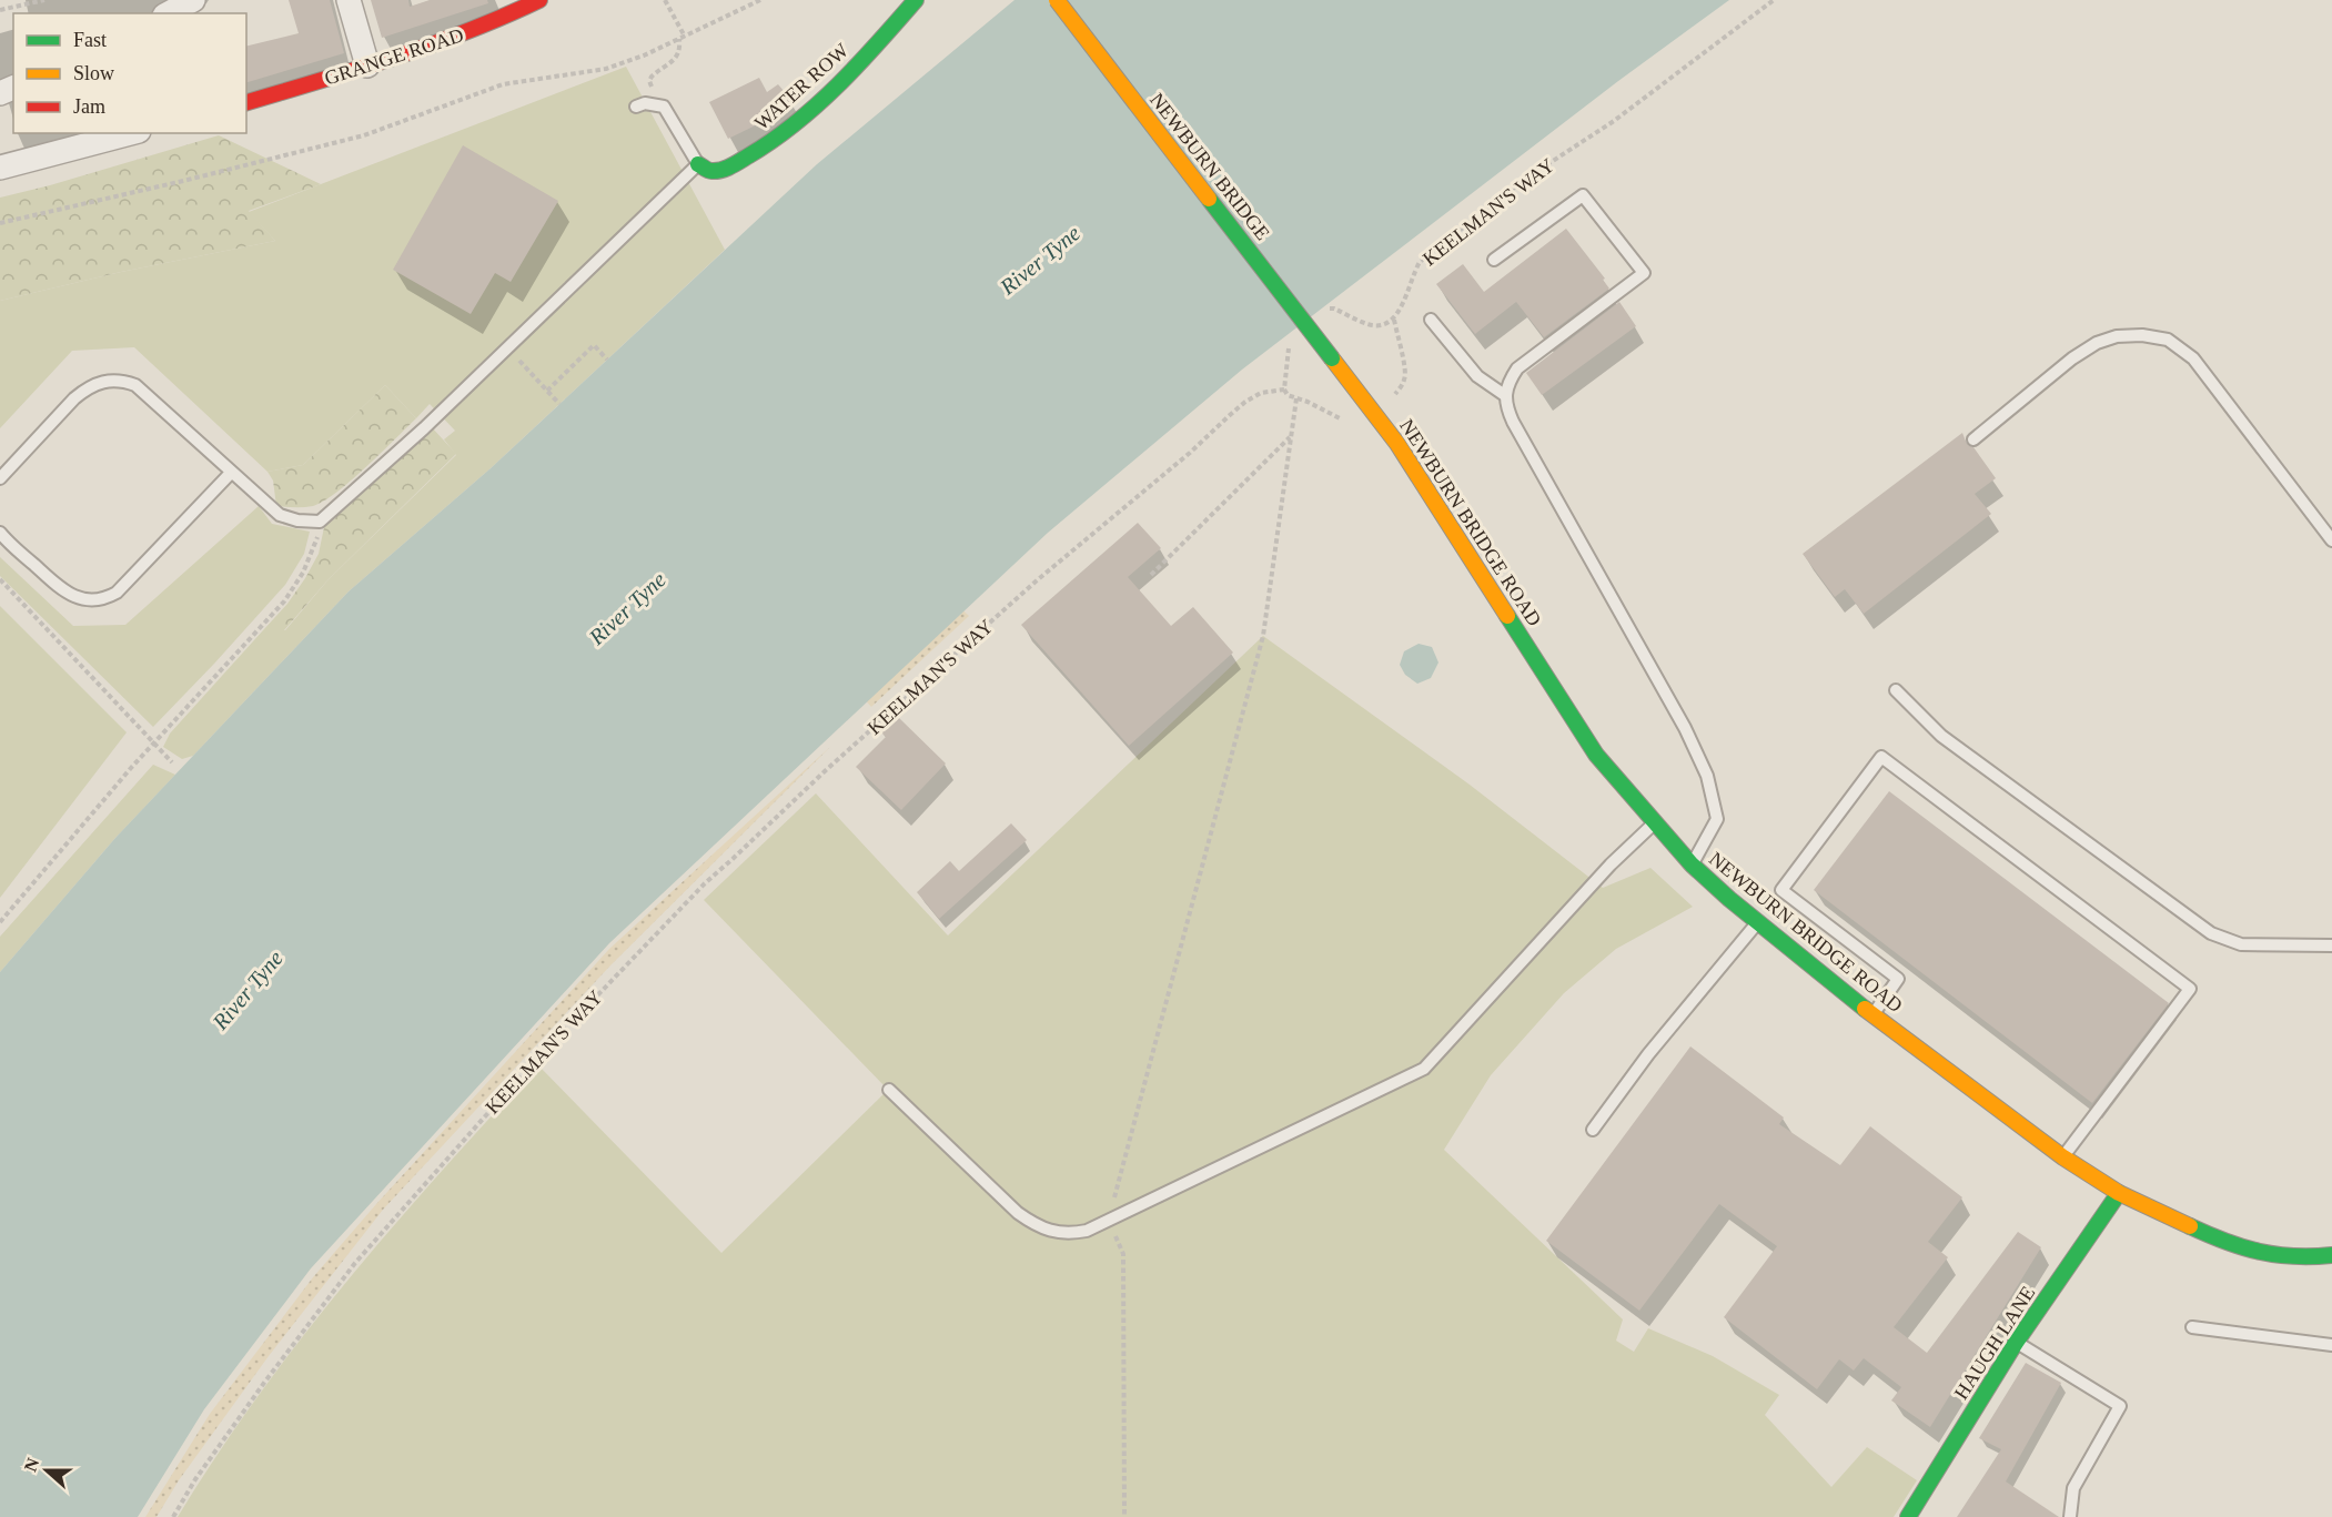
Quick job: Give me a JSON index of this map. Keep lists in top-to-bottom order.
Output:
{
  "streets": {
    "street": [
      "GRANGE ROAD",
      "WATER ROW",
      "NEWBURN BRIDGE",
      "NEWBURN BRIDGE ROAD",
      "HAUGH LANE"
    ],
    "path": ["KEELMAN'S WAY"]
  },
  "crossings": [
    ["NEWBURN BRIDGE", "NEWBURN BRIDGE ROAD"],
    ["NEWBURN BRIDGE ROAD", "HAUGH LANE"]
  ],
  "water": ["River Tyne"],
  "legend": ["Fast", "Slow", "Jam"],
  "north": "left"
}
